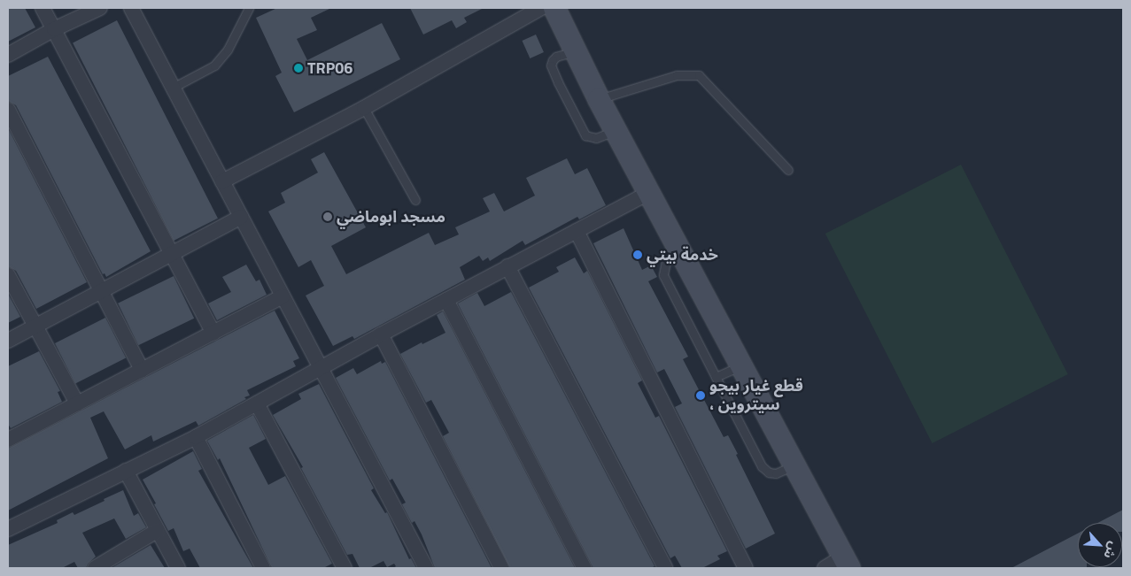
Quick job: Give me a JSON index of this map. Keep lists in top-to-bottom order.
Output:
{
  "places": [
    "TRP06",
    "مسجد ابوماضي",
    "خدمة بيتي",
    "قطع غيار بيجو ، سيتروين"
  ],
  "north": "bottom right"
}
